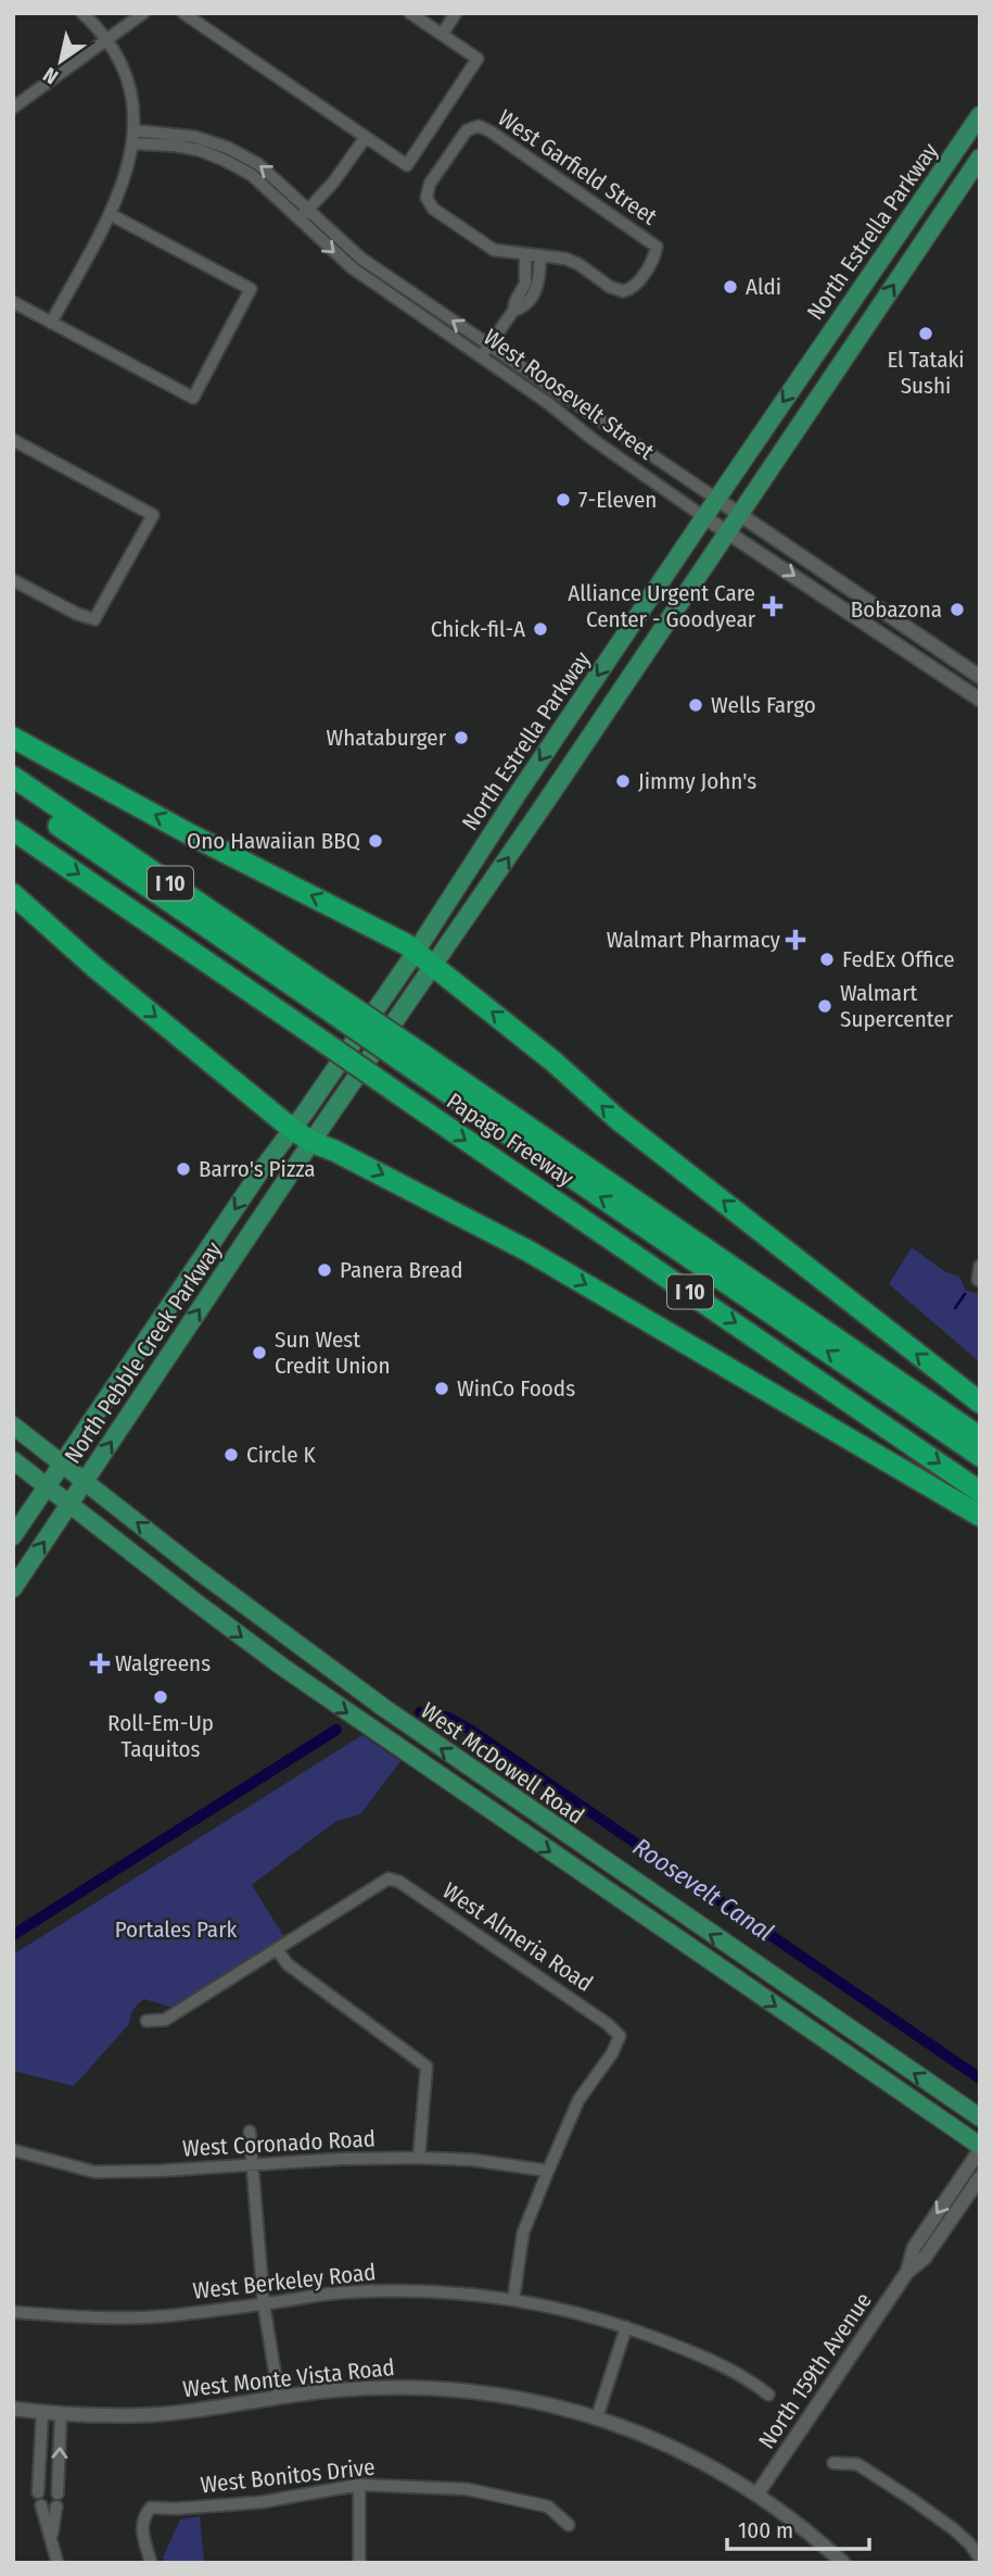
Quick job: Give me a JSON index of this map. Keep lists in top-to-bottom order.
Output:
{
  "streets": {
    "highway": ["I 10", "Papago Freeway"],
    "main road": ["North Estrella Parkway", "North Pebble Creek Parkway", "West McDowell Road"],
    "street": [
      "West Garfield Street",
      "West Roosevelt Street",
      "West Almeria Road",
      "West Coronado Road",
      "West Berkeley Road",
      "North 159th Avenue",
      "West Monte Vista Road",
      "West Bonitos Drive"
    ]
  },
  "crossings": [
    ["North Estrella Parkway", "West Roosevelt Street"],
    ["North Estrella Parkway", "North Pebble Creek Parkway"],
    ["North Pebble Creek Parkway", "West McDowell Road"],
    ["West McDowell Road", "North 159th Avenue"],
    ["West Almeria Road", "West Coronado Road"],
    ["North 159th Avenue", "West Monte Vista Road"]
  ],
  "water": ["Roosevelt Canal"],
  "parks": ["Portales Park"],
  "places": {
    "other": [
      "Aldi",
      "El Tataki Sushi",
      "7-Eleven",
      "Bobazona",
      "Chick-fil-A",
      "Wells Fargo",
      "Whataburger",
      "Jimmy John's",
      "Ono Hawaiian BBQ",
      "FedEx Office",
      "Walmart Supercenter",
      "Barro's Pizza",
      "Panera Bread",
      "Sun West Credit Union",
      "WinCo Foods",
      "Circle K",
      "Roll-Em-Up Taquitos"
    ],
    "health": ["Alliance Urgent Care Center - Goodyear", "Walmart Pharmacy", "Walgreens"]
  },
  "scale_bar": "100 m",
  "north": "bottom left"
}
